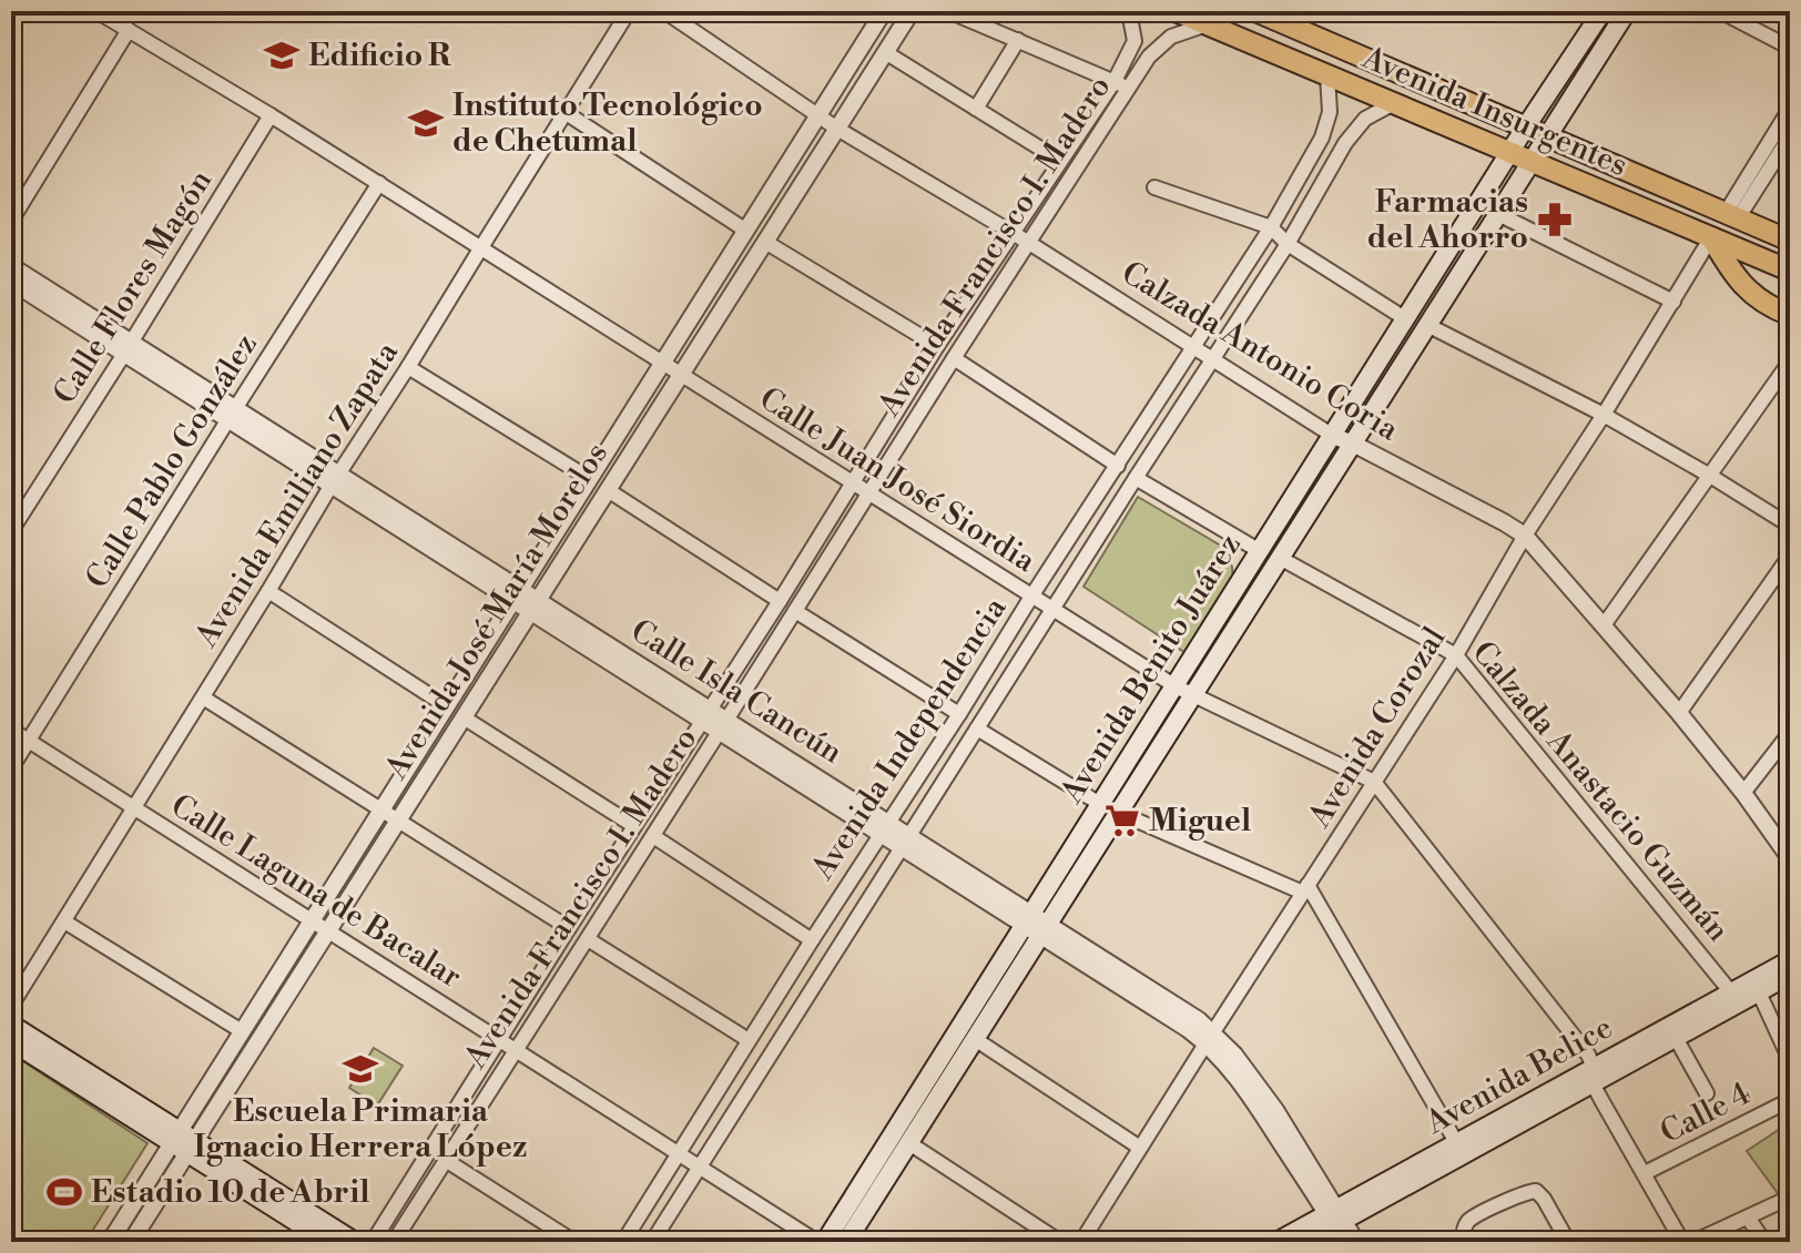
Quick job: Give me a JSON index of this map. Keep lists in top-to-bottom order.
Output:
{
  "streets": {
    "main road": ["Avenida Insurgentes", "Avenida Benito Juárez", "Avenida Belice"],
    "street": [
      "Avenida Francisco I. Madero",
      "Calle Flores Magón",
      "Calzada Antonio Coria",
      "Calle Pablo González",
      "Calle Juan José Siordia",
      "Avenida Emiliano Zapata",
      "Avenida José María Morelos",
      "Calle Isla Cancún",
      "Avenida Corozal",
      "Avenida Independencia",
      "Calzada Anastacio Guzmán",
      "Calle Laguna de Bacalar",
      "Calle 4"
    ]
  },
  "crossings": [
    ["Avenida Insurgentes", "Avenida Francisco I. Madero"],
    ["Avenida Insurgentes", "Avenida Benito Juárez"],
    ["Avenida Insurgentes", "Avenida Corozal"],
    ["Avenida Insurgentes", "Avenida Independencia"],
    ["Avenida Francisco I. Madero", "Calzada Antonio Coria"],
    ["Avenida Francisco I. Madero", "Calle Juan José Siordia"],
    ["Avenida Francisco I. Madero", "Calle Isla Cancún"],
    ["Avenida Francisco I. Madero", "Calle Laguna de Bacalar"],
    ["Calle Flores Magón", "Calle Juan José Siordia"],
    ["Calle Flores Magón", "Calle Isla Cancún"],
    ["Calzada Antonio Coria", "Avenida José María Morelos"],
    ["Calzada Antonio Coria", "Avenida Benito Juárez"],
    ["Calzada Antonio Coria", "Avenida Corozal"],
    ["Calzada Antonio Coria", "Avenida Independencia"],
    ["Calle Pablo González", "Calle Juan José Siordia"],
    ["Calle Pablo González", "Calle Isla Cancún"],
    ["Calle Pablo González", "Calle Laguna de Bacalar"],
    ["Calle Juan José Siordia", "Avenida Emiliano Zapata"],
    ["Calle Juan José Siordia", "Avenida José María Morelos"],
    ["Calle Juan José Siordia", "Avenida Benito Juárez"],
    ["Calle Juan José Siordia", "Avenida Corozal"],
    ["Calle Juan José Siordia", "Avenida Independencia"],
    ["Calle Juan José Siordia", "Avenida Belice"],
    ["Calle Juan José Siordia", "Calle 4"],
    ["Avenida Emiliano Zapata", "Calle Isla Cancún"],
    ["Avenida Emiliano Zapata", "Calle Laguna de Bacalar"],
    ["Avenida José María Morelos", "Calle Isla Cancún"],
    ["Avenida José María Morelos", "Calle Laguna de Bacalar"],
    ["Avenida Benito Juárez", "Calle Isla Cancún"],
    ["Avenida Benito Juárez", "Calzada Anastacio Guzmán"],
    ["Calle Isla Cancún", "Avenida Corozal"],
    ["Calle Isla Cancún", "Avenida Independencia"],
    ["Calle Isla Cancún", "Avenida Belice"],
    ["Avenida Corozal", "Calzada Anastacio Guzmán"],
    ["Avenida Independencia", "Calle Laguna de Bacalar"],
    ["Calzada Anastacio Guzmán", "Avenida Belice"]
  ],
  "places": {
    "school or university": ["Edificio R", "Instituto Tecnológico de Chetumal", "Escuela Primaria Ignacio Herrera López"],
    "pharmacy": ["Farmacias del Ahorro"],
    "supermarket": ["Miguel"],
    "sports": ["Estadio 10 de Abril"]
  }
}
